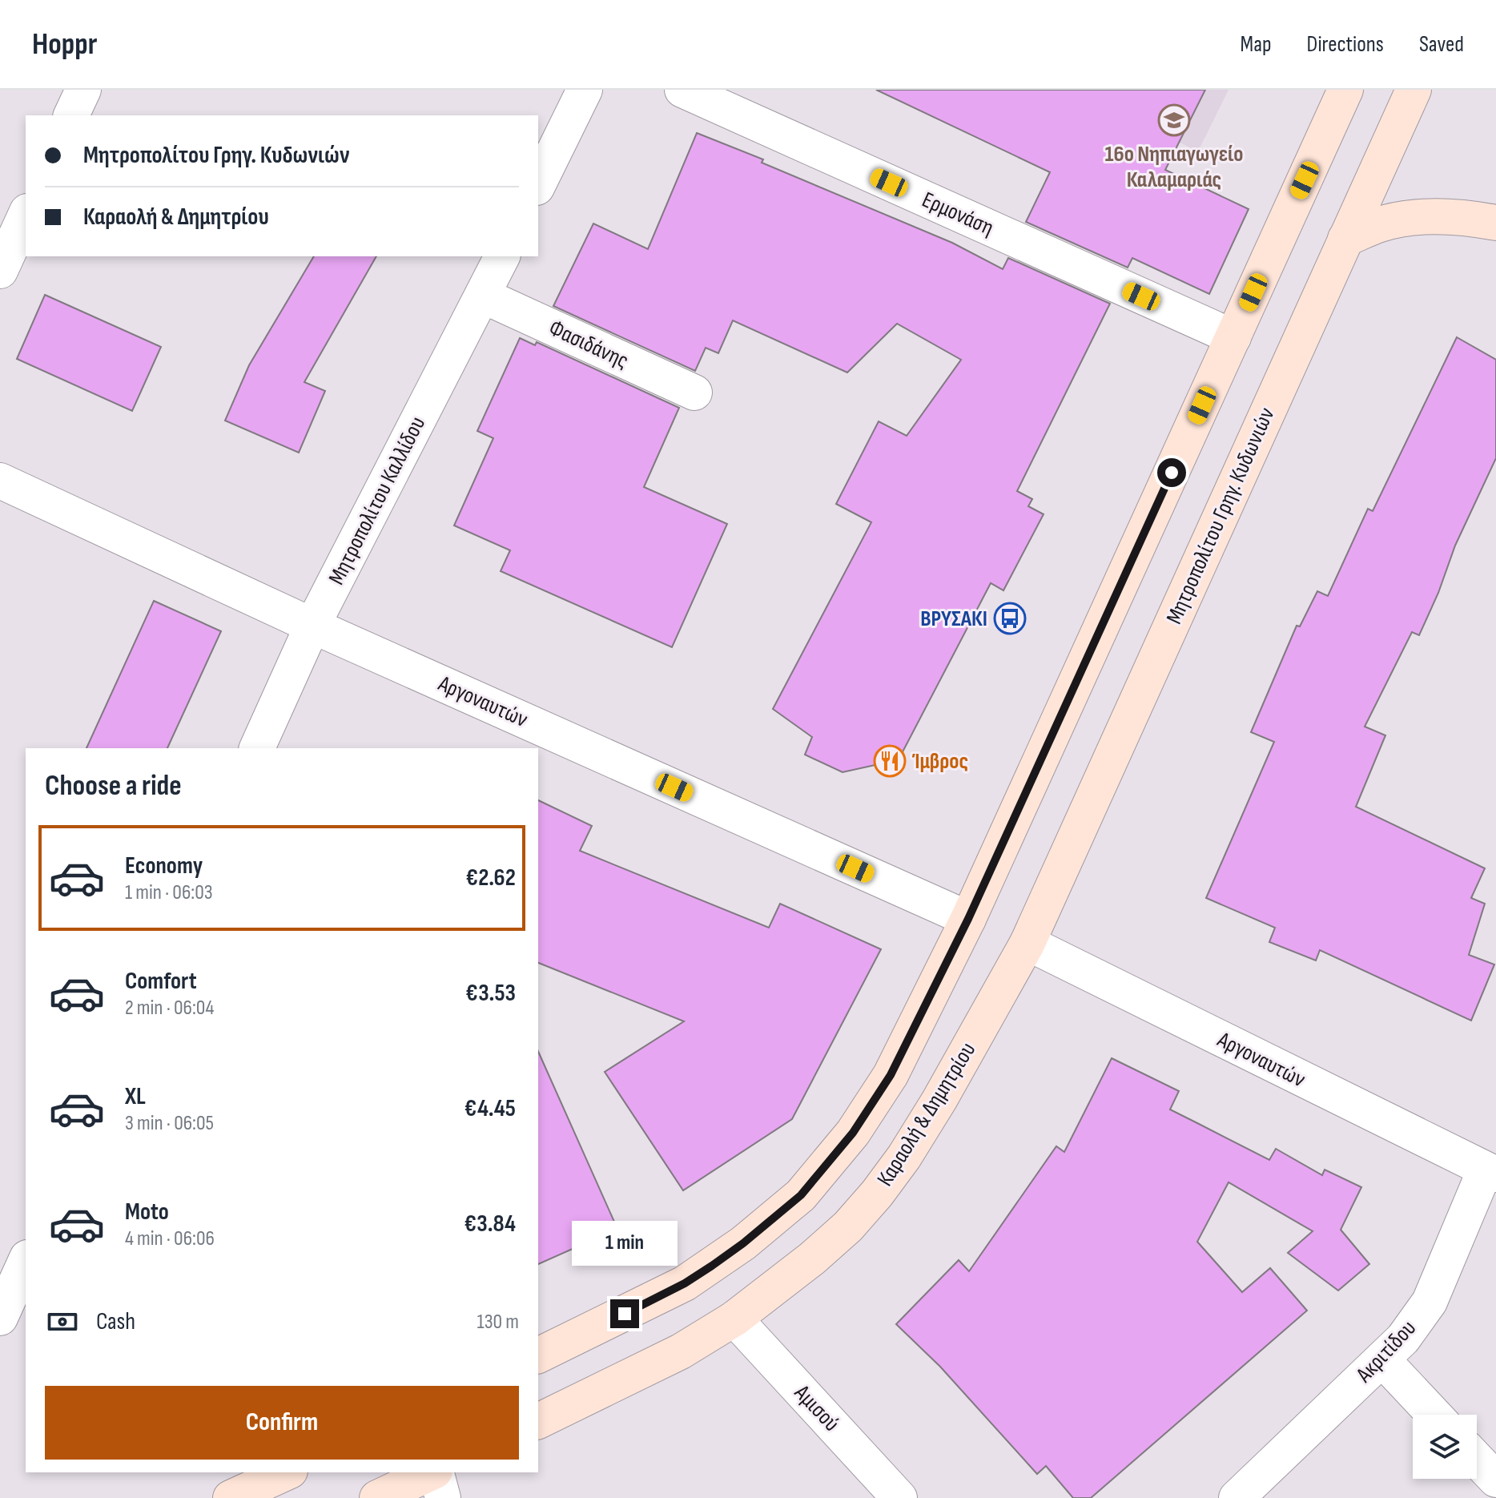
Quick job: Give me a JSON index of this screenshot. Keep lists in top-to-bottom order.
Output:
{
  "streets": {
    "main road": ["Μητροπολίτου Γρηγ. Κυδωνιών", "Καραολή & Δημητρίου"],
    "street": [
      "Ερμονάση",
      "Φασιδάνης",
      "Μητροπολίτου Καλλίδου",
      "Αργοναυτών",
      "Ακριτίδου",
      "Αμισού"
    ]
  },
  "crossings": [
    ["Φασιδάνης", "Μητροπολίτου Καλλίδου"],
    ["Μητροπολίτου Καλλίδου", "Αργοναυτών"],
    ["Μητροπολίτου Γρηγ. Κυδωνιών", "Αργοναυτών"],
    ["Μητροπολίτου Γρηγ. Κυδωνιών", "Καραολή & Δημητρίου"],
    ["Αργοναυτών", "Καραολή & Δημητρίου"],
    ["Αργοναυτών", "Ακριτίδου"],
    ["Καραολή & Δημητρίου", "Αμισού"]
  ],
  "places": {
    "school or university": ["16ο Νηπιαγωγείο Καλαμαριάς"],
    "bus stop": ["ΒΡΥΣΑΚΙ"],
    "restaurant": ["Ίμβρος"]
  },
  "page": {
    "header": "Hoppr",
    "nav": ["Map", "Directions", "Saved"],
    "banner": ["Μητροπολίτου Γρηγ. Κυδωνιών", "Καραολή & Δημητρίου"],
    "heading": "Choose a ride",
    "list": [
      {
        "name": "Economy",
        "note": "1 min · 06:03",
        "value": "€2.62"
      },
      {
        "name": "Comfort",
        "note": "2 min · 06:04",
        "value": "€3.53"
      },
      {
        "name": "XL",
        "note": "3 min · 06:05",
        "value": "€4.45"
      },
      {
        "name": "Moto",
        "note": "4 min · 06:06",
        "value": "€3.84"
      }
    ],
    "bubble": "1 min",
    "pay": ["Cash", "130 m"],
    "buttons": "Confirm"
  }
}
